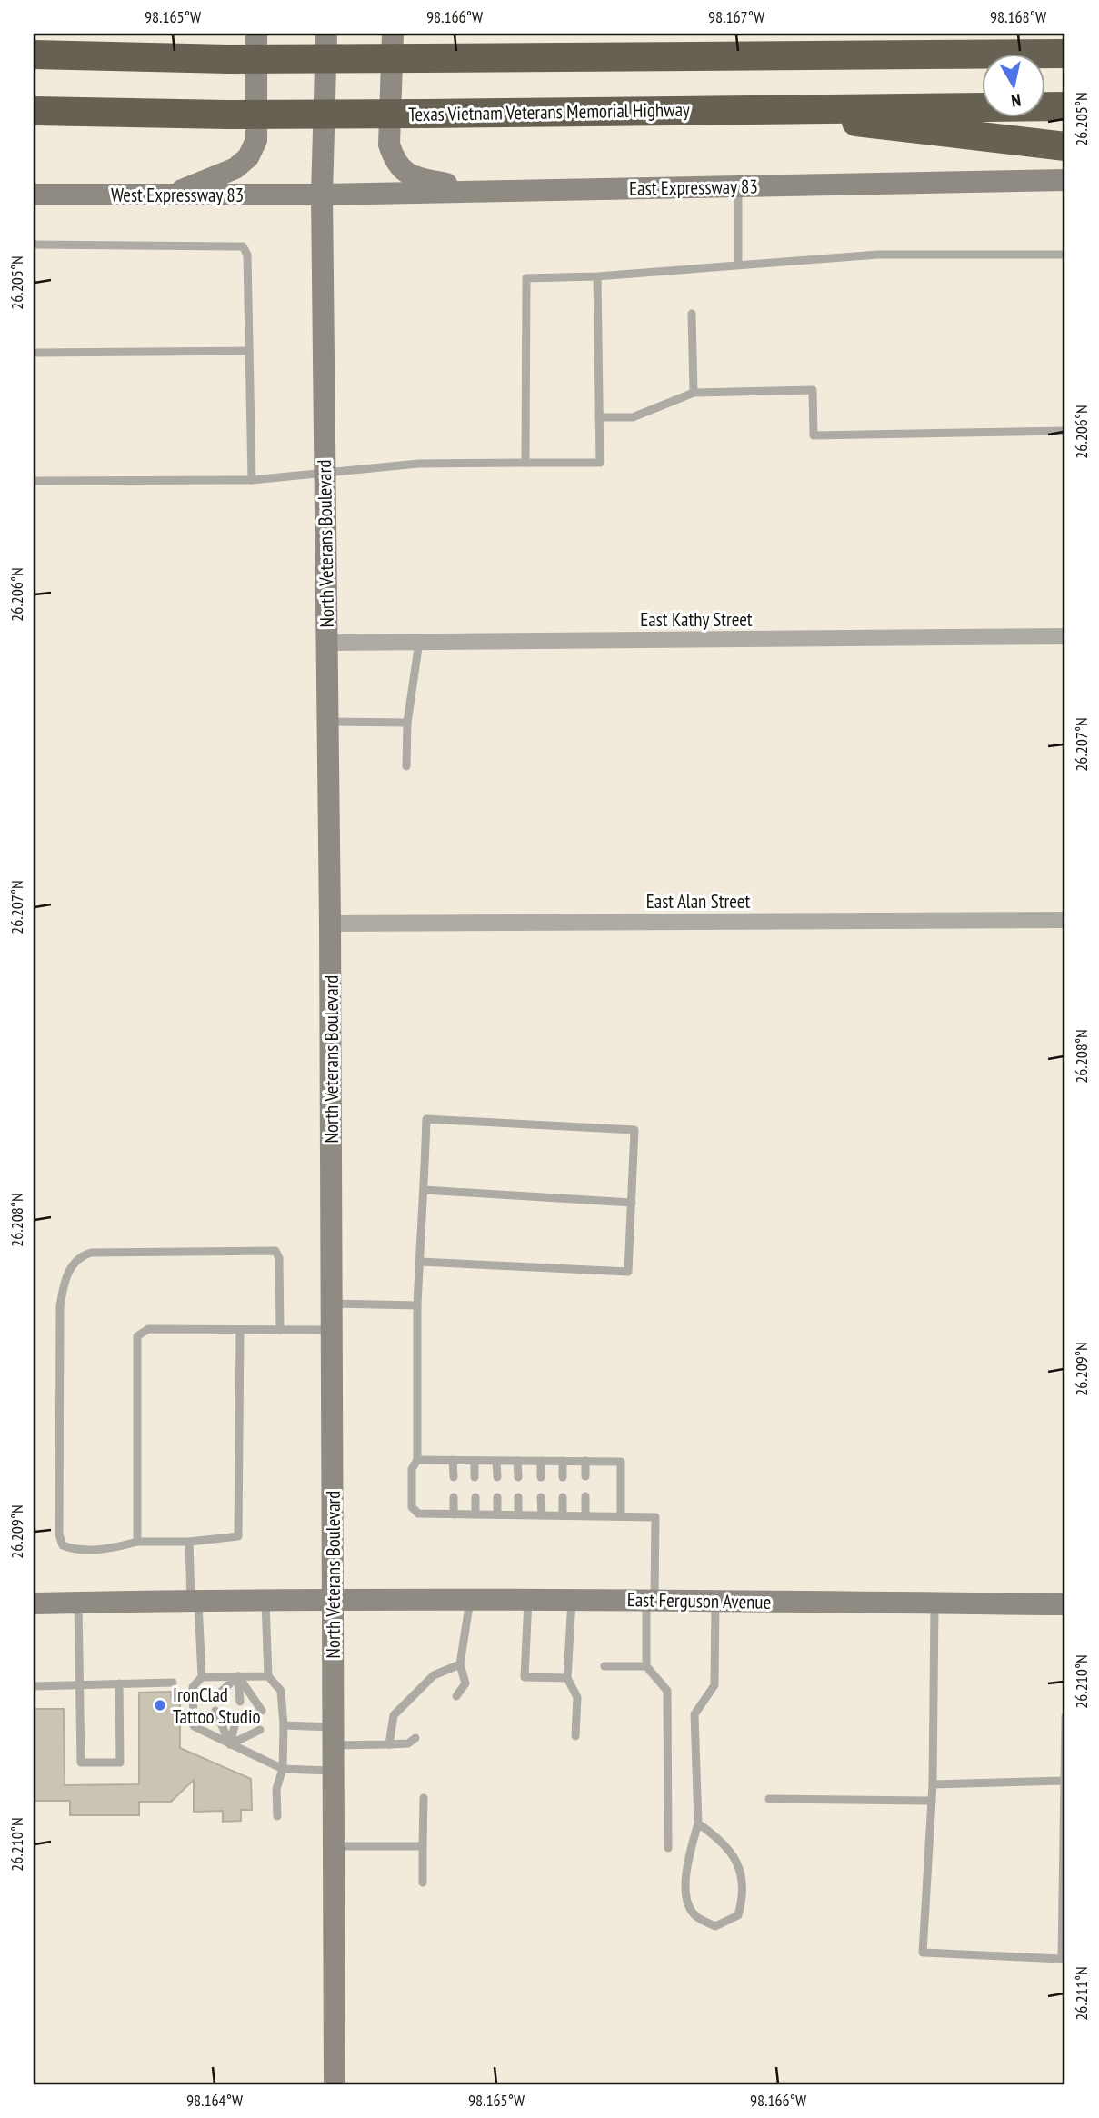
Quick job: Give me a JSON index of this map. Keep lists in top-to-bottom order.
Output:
{
  "streets": {
    "highway": ["Texas Vietnam Veterans Memorial Highway"],
    "main road": [
      "East Expressway 83",
      "West Expressway 83",
      "North Veterans Boulevard",
      "East Ferguson Avenue"
    ],
    "street": ["East Kathy Street", "East Alan Street"]
  },
  "crossings": [
    ["East Expressway 83", "West Expressway 83"],
    ["East Expressway 83", "North Veterans Boulevard"],
    ["West Expressway 83", "North Veterans Boulevard"],
    ["North Veterans Boulevard", "East Kathy Street"],
    ["North Veterans Boulevard", "East Alan Street"],
    ["North Veterans Boulevard", "East Ferguson Avenue"]
  ],
  "places": ["IronClad Tattoo Studio"],
  "north": "bottom",
  "coordinates": [
    "98.165°W",
    "98.166°W",
    "98.167°W",
    "98.168°W",
    "26.205°N",
    "26.206°N",
    "26.207°N",
    "26.208°N",
    "26.209°N",
    "26.210°N",
    "26.211°N",
    "98.164°W"
  ]
}
